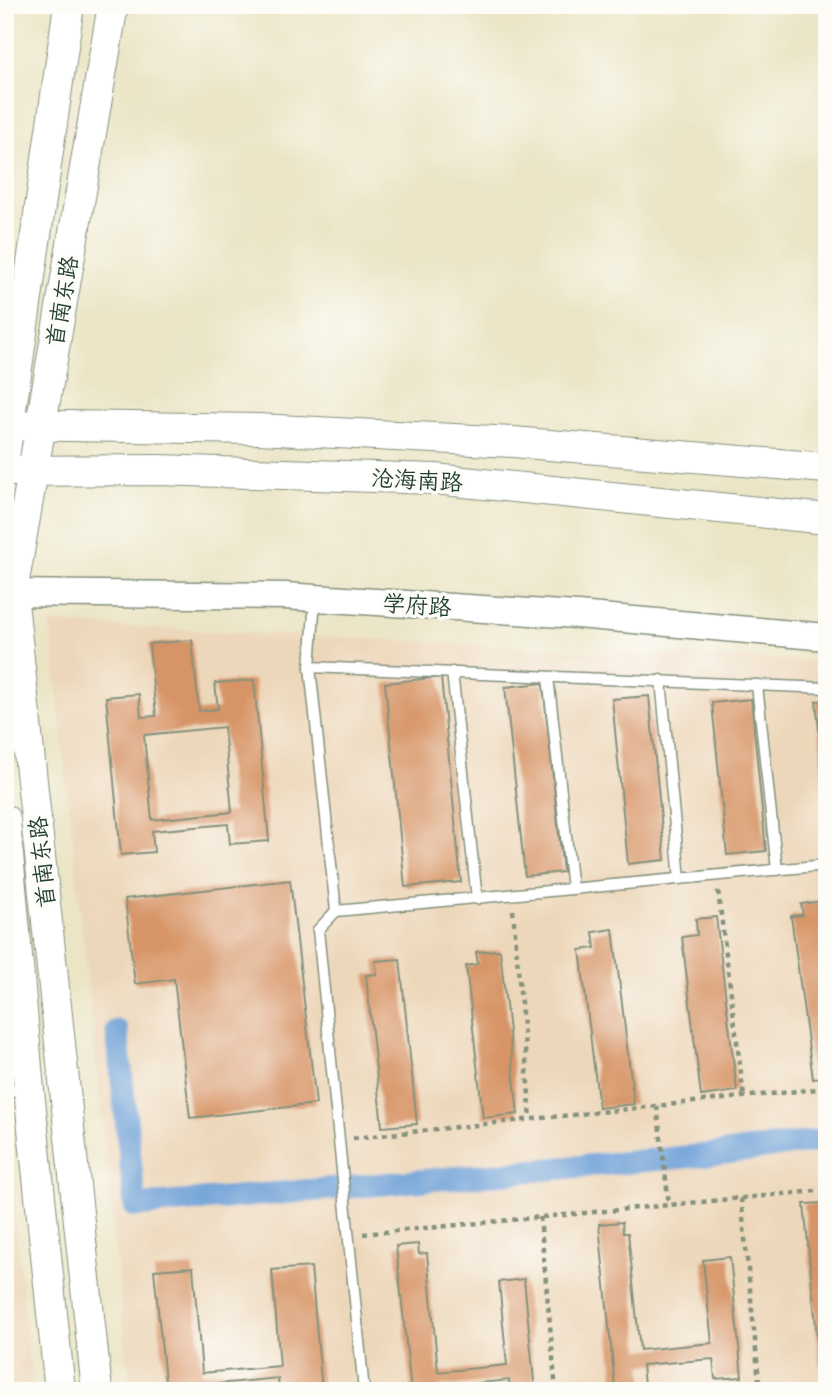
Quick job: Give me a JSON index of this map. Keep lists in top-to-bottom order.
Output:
{
  "streets": {
    "main road": ["首南东路", "沧海南路"],
    "street": ["学府路"]
  },
  "crossings": [
    ["首南东路", "沧海南路"],
    ["首南东路", "学府路"]
  ]
}
